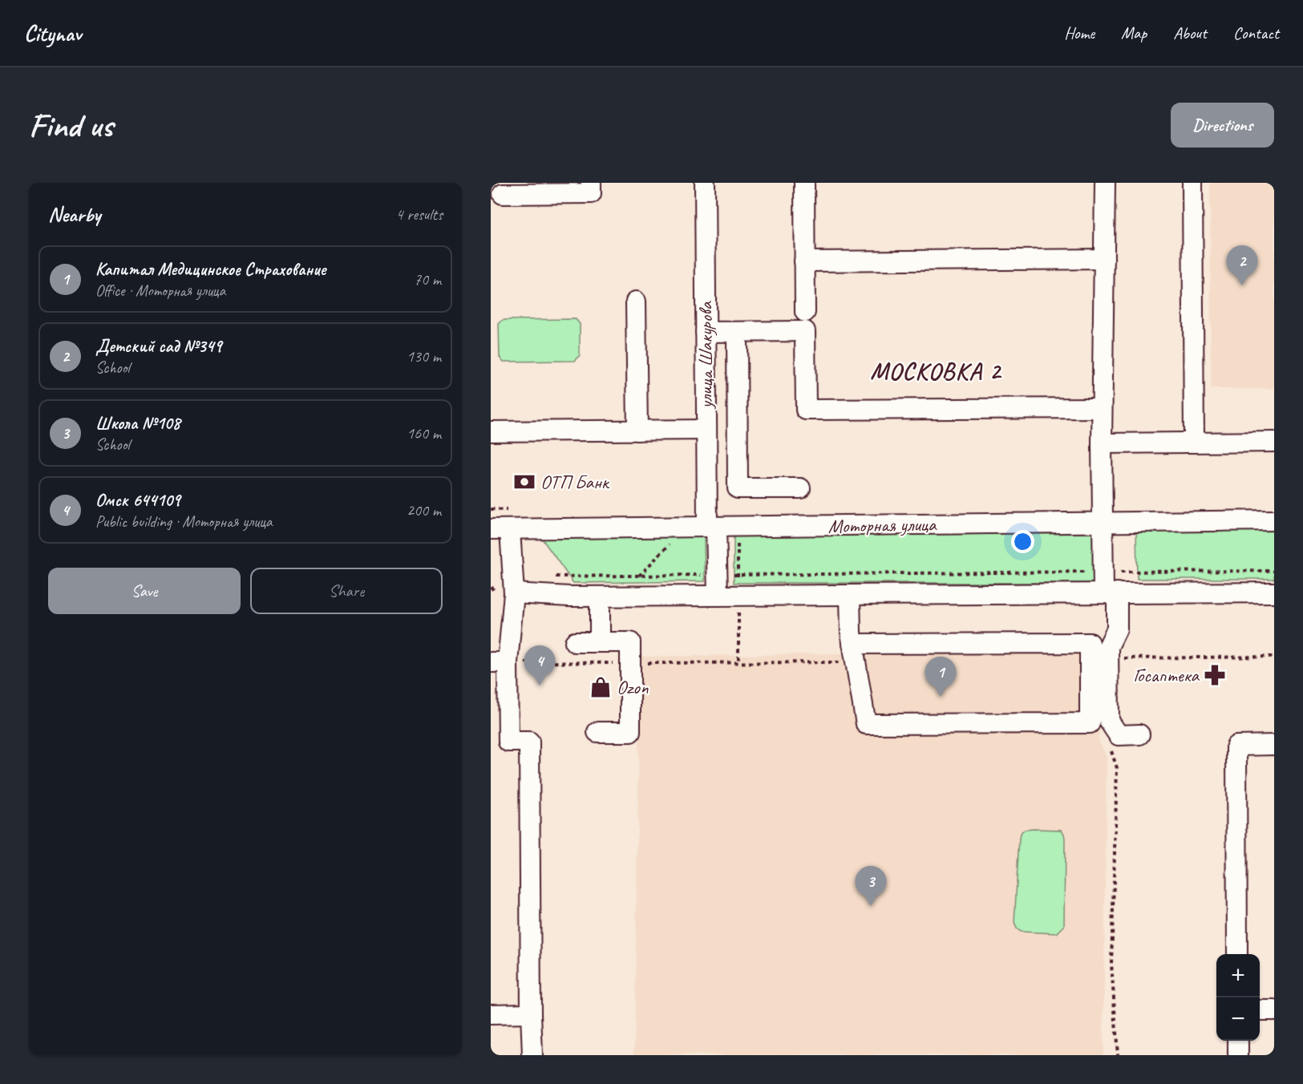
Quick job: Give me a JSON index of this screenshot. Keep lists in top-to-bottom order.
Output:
{
  "streets": {
    "street": ["улица Шакурова", "Моторная улица"]
  },
  "crossings": [
    ["улица Шакурова", "Моторная улица"]
  ],
  "districts": ["МОСКОВКА 2"],
  "places": {
    "bank": ["ОТП Банк"],
    "pharmacy": ["Госаптека"],
    "shop": ["Ozon"]
  },
  "page": {
    "header": "Citynav",
    "nav": [
      "Home",
      "Map",
      "About",
      "Contact"
    ],
    "buttons": [
      "Directions",
      ["Save", "Share"]
    ],
    "title": "Find us",
    "heading": ["Nearby", "4 results"],
    "list": [
      {
        "mark": "1",
        "name": "Капитал Медицинское Страхование",
        "note": "Office · Моторная улица",
        "value": "70 m"
      },
      {
        "mark": "2",
        "name": "Детский сад №349",
        "note": "School",
        "value": "130 m"
      },
      {
        "mark": "3",
        "name": "Школа №108",
        "note": "School",
        "value": "160 m"
      },
      {
        "mark": "4",
        "name": "Омск 644109",
        "note": "Public building · Моторная улица",
        "value": "200 m"
      }
    ],
    "pins": [
      "2",
      "4",
      "1",
      "3"
    ],
    "map_buttons": ["+", "−"]
  }
}
